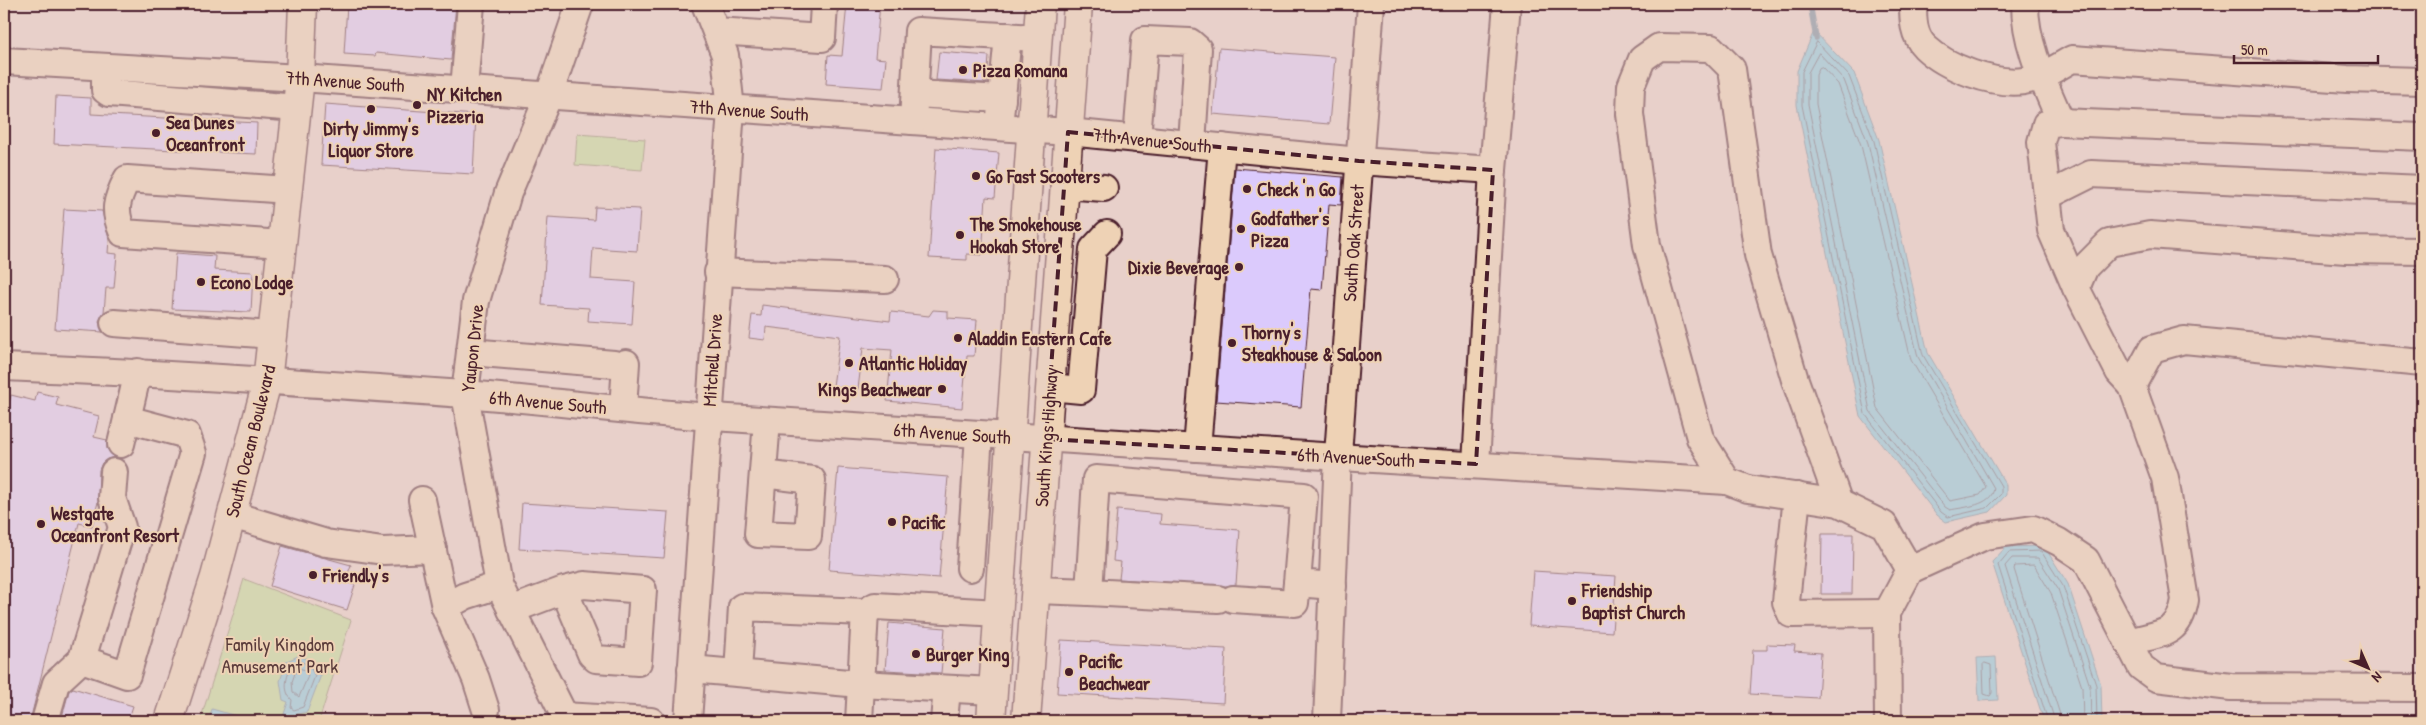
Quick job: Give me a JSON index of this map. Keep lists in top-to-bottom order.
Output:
{
  "streets": {
    "main road": ["South Kings Highway", "South Ocean Boulevard"],
    "street": [
      "7th Avenue South",
      "South Oak Street",
      "Yaupon Drive",
      "Mitchell Drive",
      "6th Avenue South"
    ]
  },
  "crossings": [
    ["7th Avenue South", "South Oak Street"],
    ["7th Avenue South", "Yaupon Drive"],
    ["7th Avenue South", "Mitchell Drive"],
    ["7th Avenue South", "South Kings Highway"],
    ["7th Avenue South", "South Ocean Boulevard"],
    ["South Oak Street", "6th Avenue South"],
    ["Yaupon Drive", "6th Avenue South"],
    ["Mitchell Drive", "6th Avenue South"],
    ["6th Avenue South", "South Kings Highway"],
    ["6th Avenue South", "South Ocean Boulevard"]
  ],
  "parks": ["Family Kingdom Amusement Park"],
  "places": [
    "Pizza Romana",
    "NY Kitchen Pizzeria",
    "Dirty Jimmy's Liquor Store",
    "Sea Dunes Oceanfront",
    "Go Fast Scooters",
    "Check 'n Go",
    "Godfather's Pizza",
    "The Smokehouse Hookah Store",
    "Dixie Beverage",
    "Econo Lodge",
    "Aladdin Eastern Cafe",
    "Thorny's Steakhouse & Saloon",
    "Atlantic Holiday",
    "Kings Beachwear",
    "Pacific",
    "Westgate Oceanfront Resort",
    "Friendly's",
    "Friendship Baptist Church",
    "Burger King",
    "Pacific Beachwear"
  ],
  "scale_bar": "50 m",
  "north": "bottom right"
}
